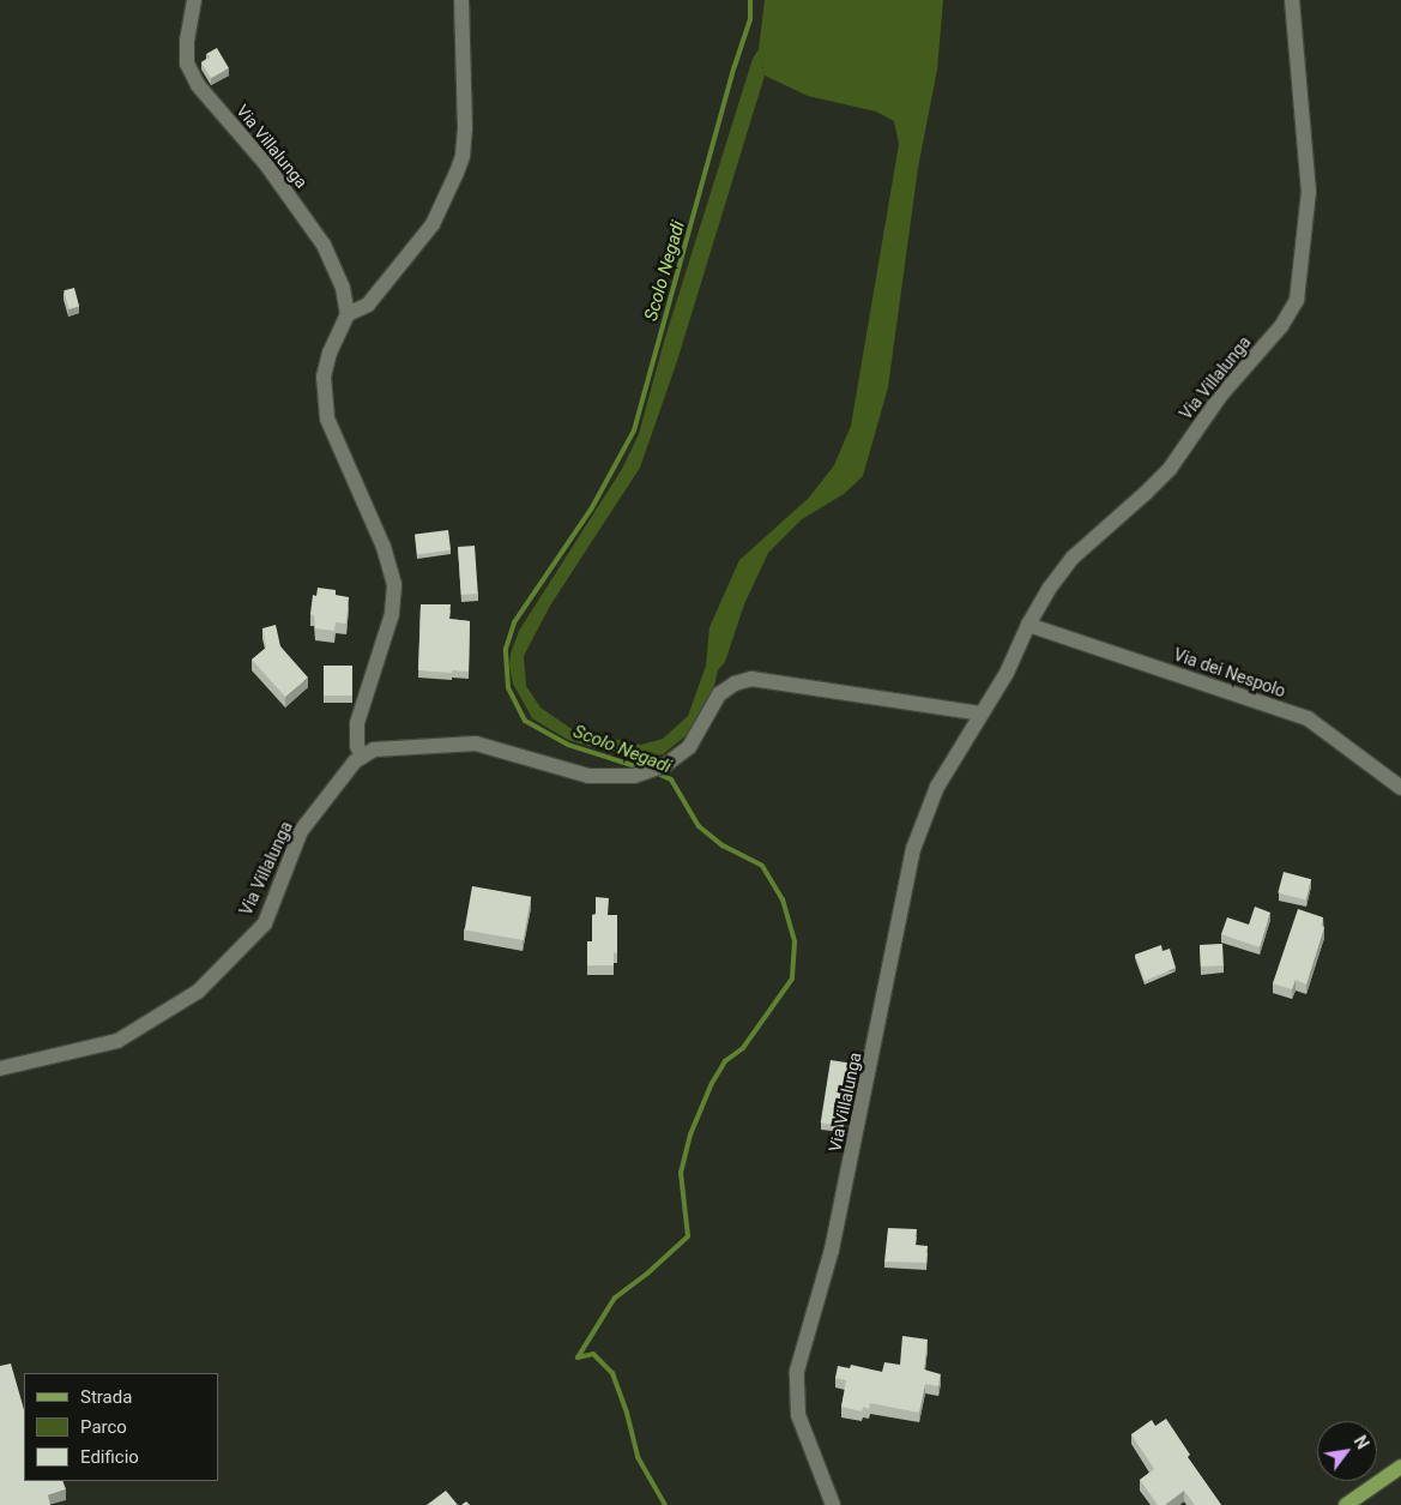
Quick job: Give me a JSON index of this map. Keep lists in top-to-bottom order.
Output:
{
  "streets": {
    "street": ["Via Villalunga", "Via dei Nespolo"]
  },
  "crossings": [
    ["Via Villalunga", "Via dei Nespolo"]
  ],
  "water": ["Scolo Negadi"],
  "legend": ["Strada", "Parco", "Edificio"],
  "north": "top right"
}
